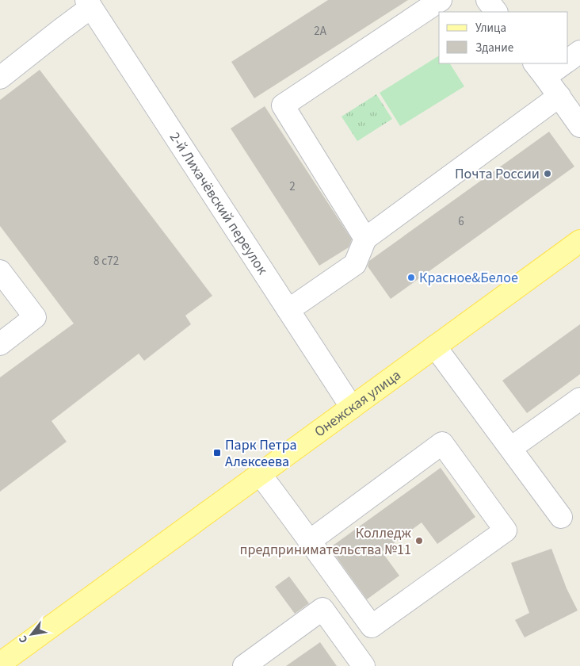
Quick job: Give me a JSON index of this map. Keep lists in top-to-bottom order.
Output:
{
  "streets": {
    "main road": ["Онежская улица"],
    "street": ["2-й Лихачёвский переулок"]
  },
  "crossings": [
    ["2-й Лихачёвский переулок", "Онежская улица"]
  ],
  "places": {
    "other": ["Почта России", "Красное&Белое", "Колледж предпринимательства №11"],
    "transit": ["Парк Петра Алексеева"]
  },
  "house_numbers": [
    "2А",
    "2",
    "6",
    "8 с72"
  ],
  "legend": ["Улица", "Здание"],
  "north": "bottom left"
}
